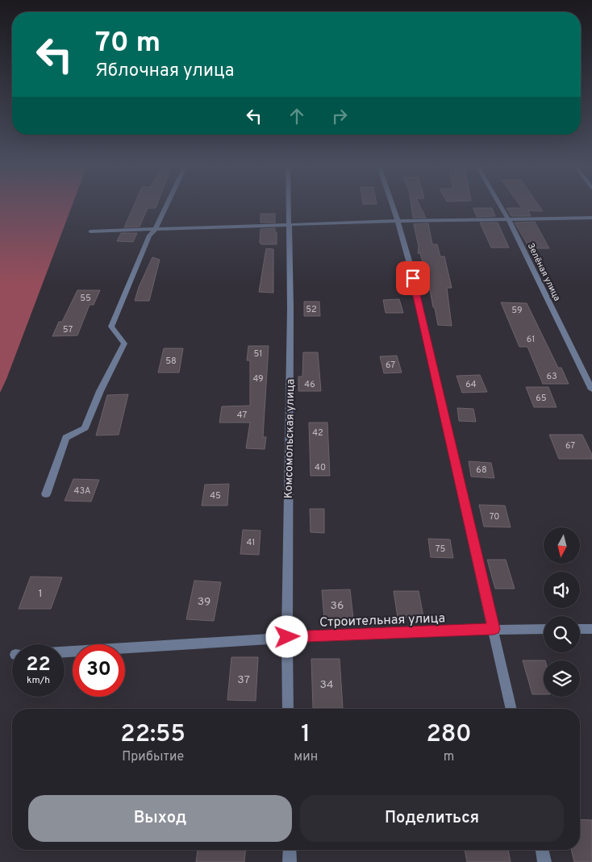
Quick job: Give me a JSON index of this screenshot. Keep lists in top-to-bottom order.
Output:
{
  "streets": {
    "street": ["Зелёная улица", "Комсомольская улица", "Строительная улица"]
  },
  "crossings": [
    ["Комсомольская улица", "Строительная улица"]
  ],
  "house_numbers": [
    "55",
    "52",
    "59",
    "57",
    "61",
    "51",
    "58",
    "67",
    "63",
    "49",
    "46",
    "64",
    "65",
    "47",
    "42",
    "67",
    "40",
    "68",
    "43А",
    "45",
    "70",
    "41",
    "75",
    "1",
    "39",
    "36",
    "37",
    "34"
  ],
  "north": "bottom",
  "page": {
    "turn": ["70 m", "Яблочная улица"],
    "speed": "22 km/h",
    "limit": "30",
    "eta": [
      "22:55",
      "Прибытие",
      "1",
      "мин",
      "280",
      "m"
    ],
    "buttons": ["Выход", "Поделиться"]
  }
}
